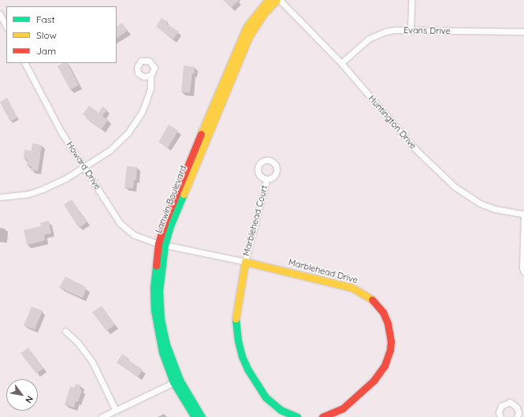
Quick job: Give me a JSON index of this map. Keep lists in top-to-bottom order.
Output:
{
  "streets": {
    "street": [
      "Evans Drive",
      "Huntington Drive",
      "Howard Drive",
      "Lanwin Boulevard",
      "Marblehead Court",
      "Marblehead Drive"
    ]
  },
  "crossings": [
    ["Evans Drive", "Huntington Drive"],
    ["Howard Drive", "Lanwin Boulevard"],
    ["Howard Drive", "Marblehead Drive"],
    ["Lanwin Boulevard", "Marblehead Drive"],
    ["Marblehead Court", "Marblehead Drive"]
  ],
  "legend": ["Fast", "Slow", "Jam"],
  "north": "bottom right"
}
